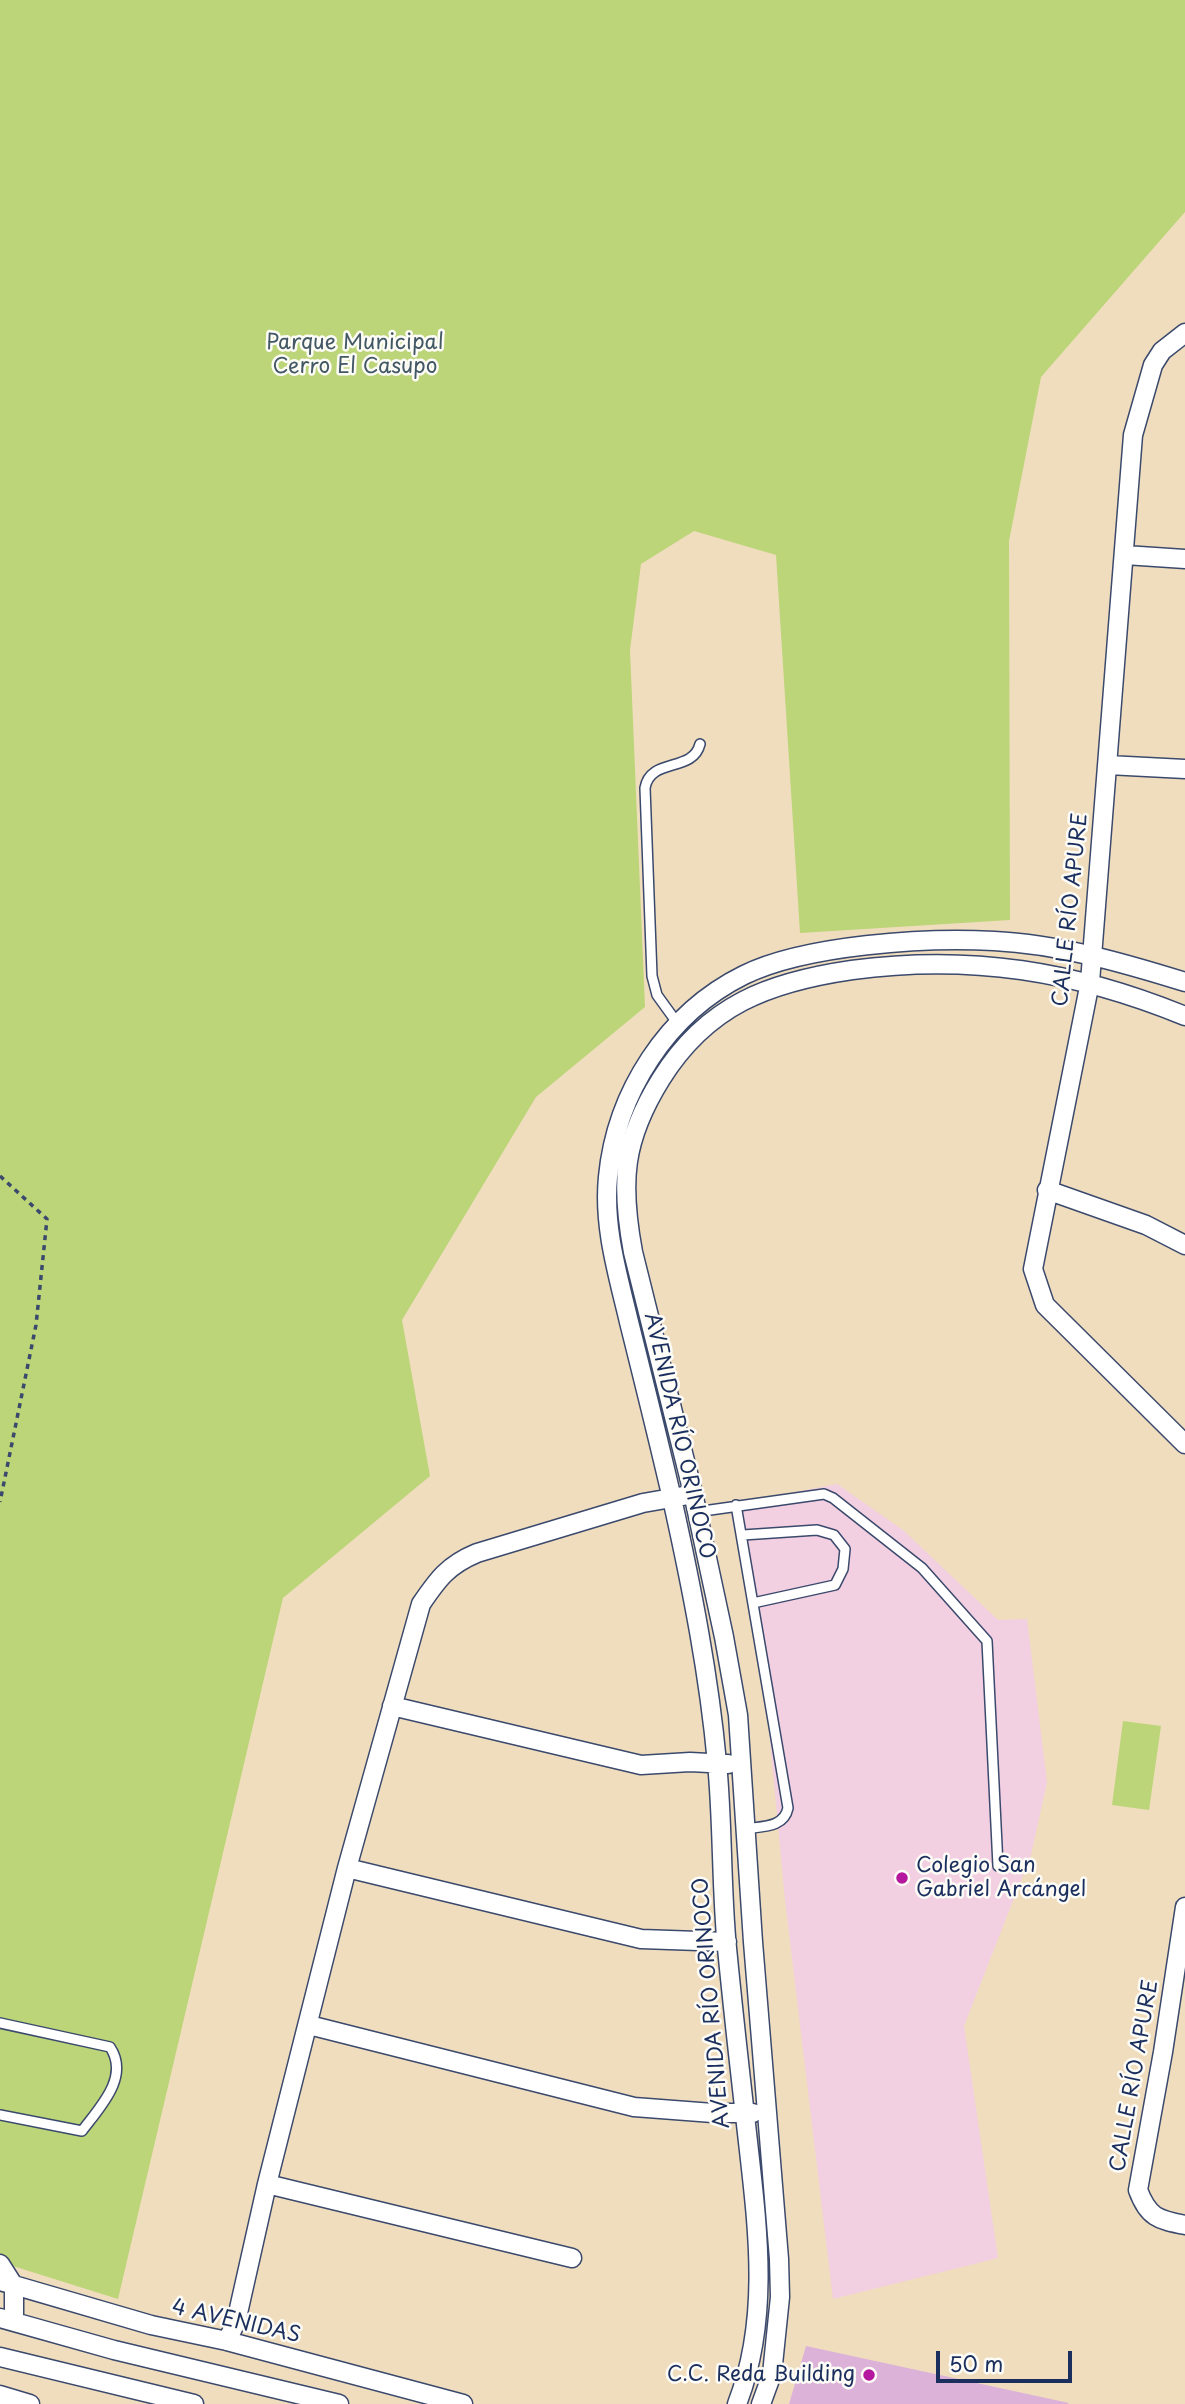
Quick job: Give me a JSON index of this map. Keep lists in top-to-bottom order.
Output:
{
  "streets": {
    "street": ["CALLE RÍO APURE", "AVENIDA RÍO ORINOCO", "4 AVENIDAS"]
  },
  "crossings": [
    ["CALLE RÍO APURE", "AVENIDA RÍO ORINOCO"]
  ],
  "parks": ["Parque Municipal Cerro El Casupo"],
  "places": ["Colegio San Gabriel Arcángel", "C.C. Reda Building"],
  "scale_bar": "50 m"
}
